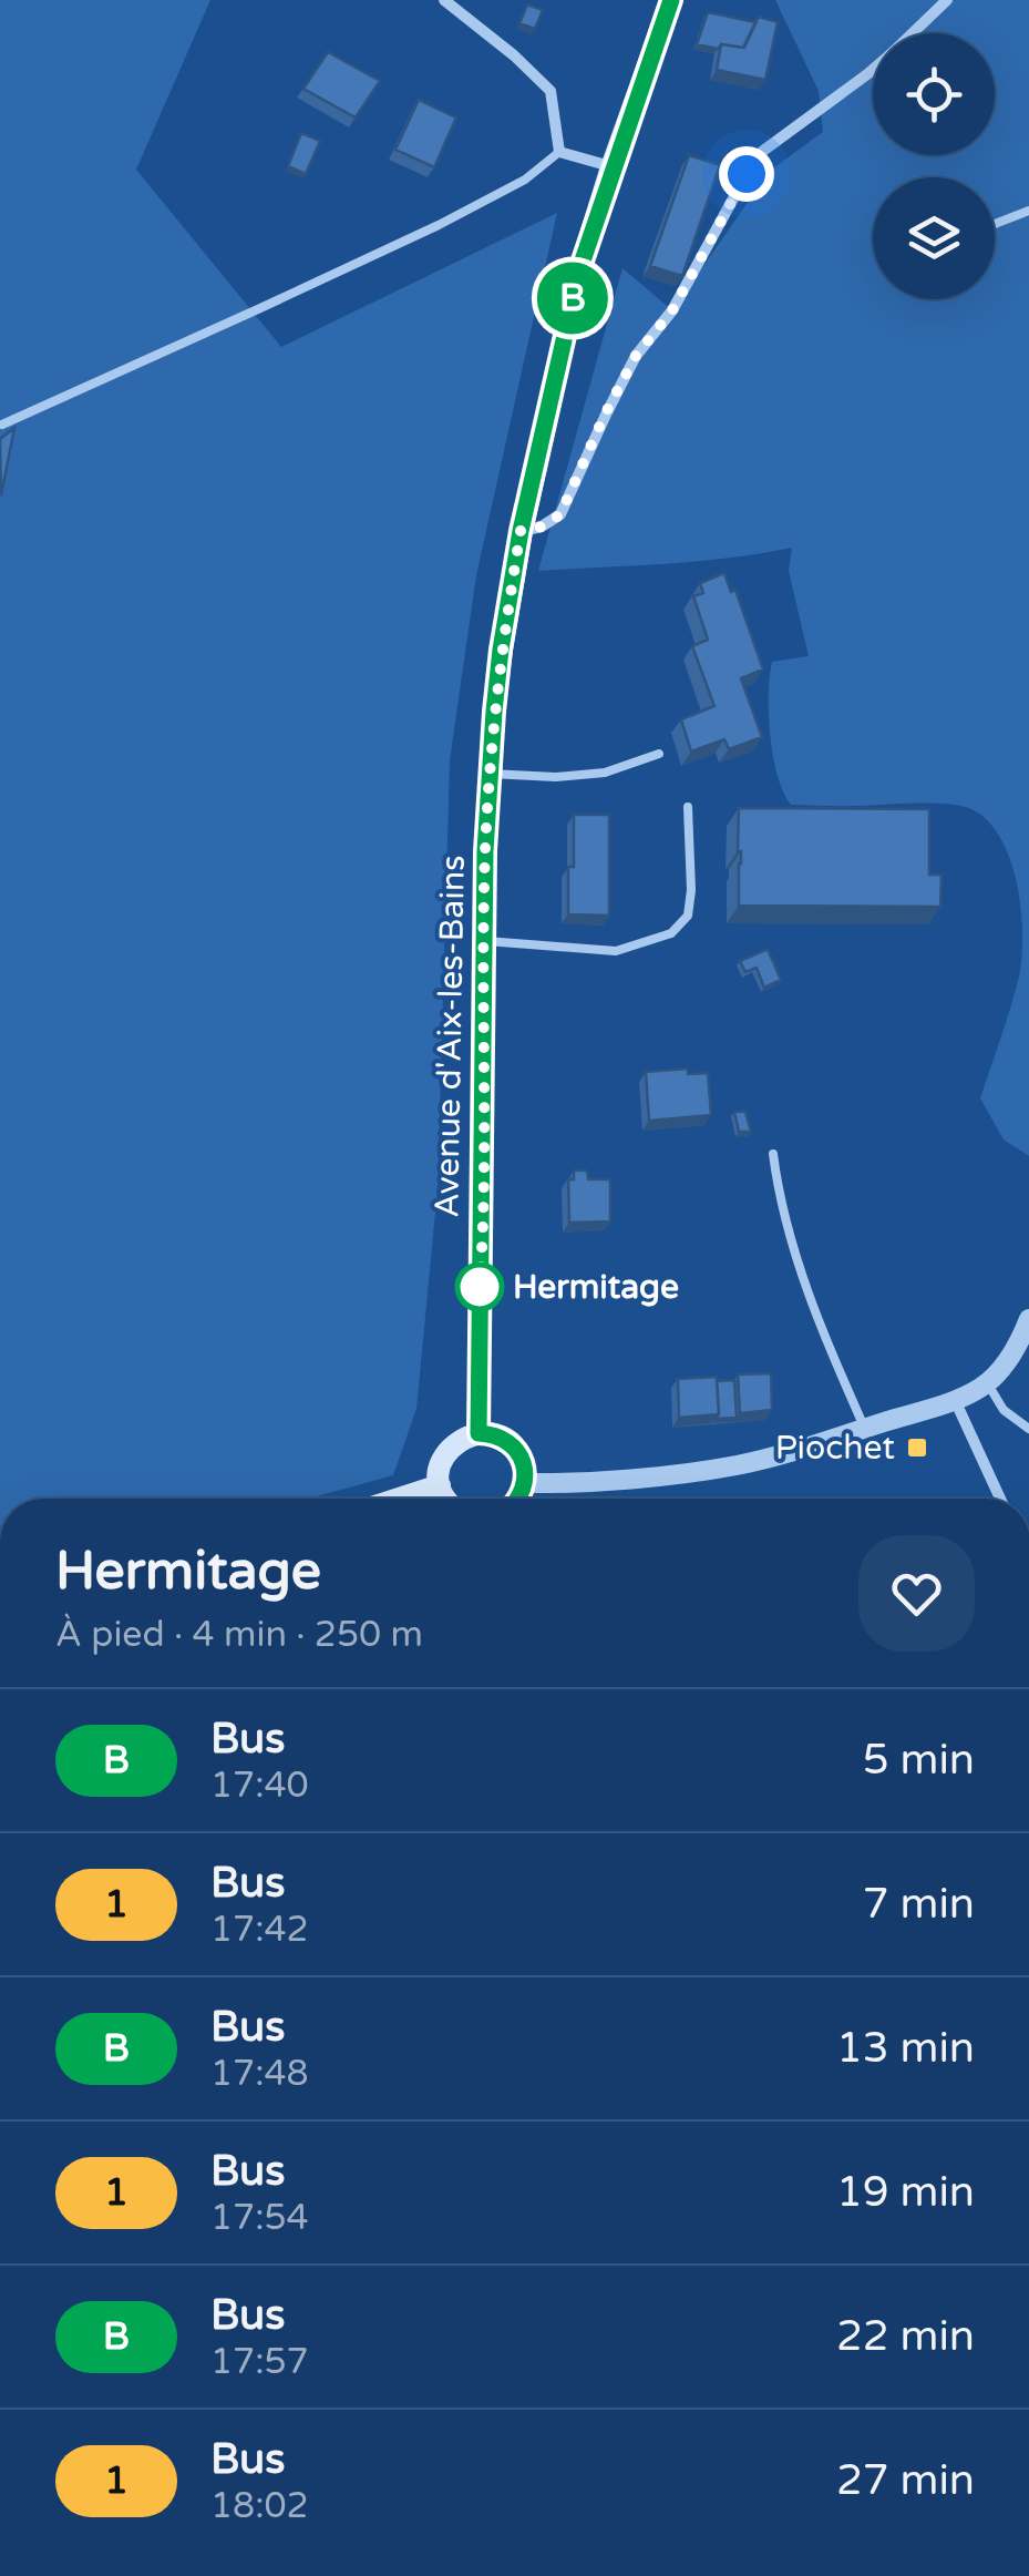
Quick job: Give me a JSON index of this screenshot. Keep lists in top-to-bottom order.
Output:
{
  "streets": {
    "main road": ["Avenue d'Aix-les-Bains"]
  },
  "places": {
    "other": ["Hermitage"],
    "transit": ["Piochet"]
  },
  "lines": ["bus line B"],
  "page": {
    "on_map": "B",
    "heading": ["Hermitage", "À pied · 4 min · 250 m"],
    "list": [
      {
        "mark": "B",
        "name": "Bus",
        "note": "17:40",
        "value": "5 min"
      },
      {
        "mark": "1",
        "name": "Bus",
        "note": "17:42",
        "value": "7 min"
      },
      {
        "mark": "B",
        "name": "Bus",
        "note": "17:48",
        "value": "13 min"
      },
      {
        "mark": "1",
        "name": "Bus",
        "note": "17:54",
        "value": "19 min"
      },
      {
        "mark": "B",
        "name": "Bus",
        "note": "17:57",
        "value": "22 min"
      },
      {
        "mark": "1",
        "name": "Bus",
        "note": "18:02",
        "value": "27 min"
      }
    ]
  }
}
